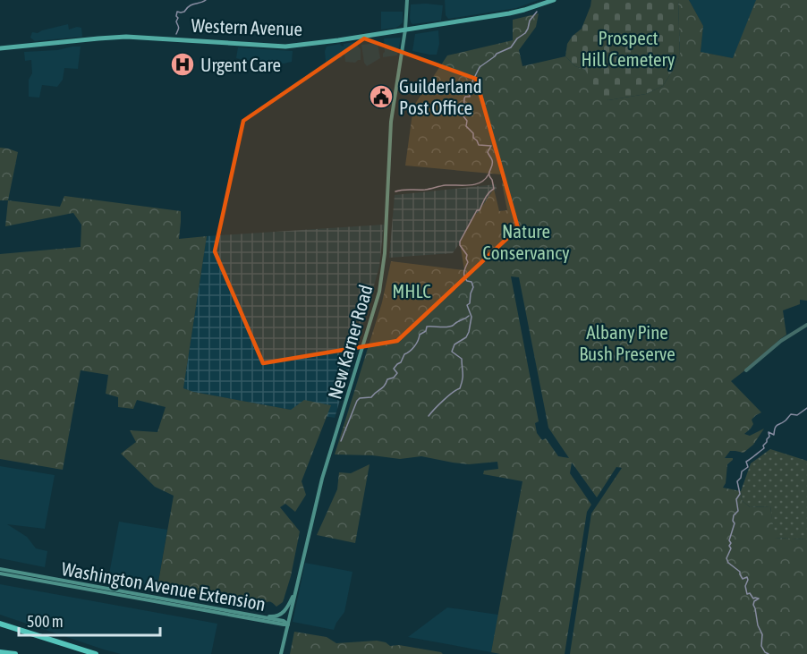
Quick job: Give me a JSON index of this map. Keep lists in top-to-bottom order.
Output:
{
  "streets": {
    "main road": ["Western Avenue", "New Karner Road", "Washington Avenue Extension"]
  },
  "crossings": [
    ["Western Avenue", "New Karner Road"],
    ["New Karner Road", "Washington Avenue Extension"]
  ],
  "parks": [
    "Prospect Hill Cemetery",
    "Nature Conservancy",
    "MHLC",
    "Albany Pine Bush Preserve"
  ],
  "places": {
    "hospital": ["Urgent Care"],
    "public building": ["Guilderland Post Office"]
  },
  "scale_bar": "500 m"
}
